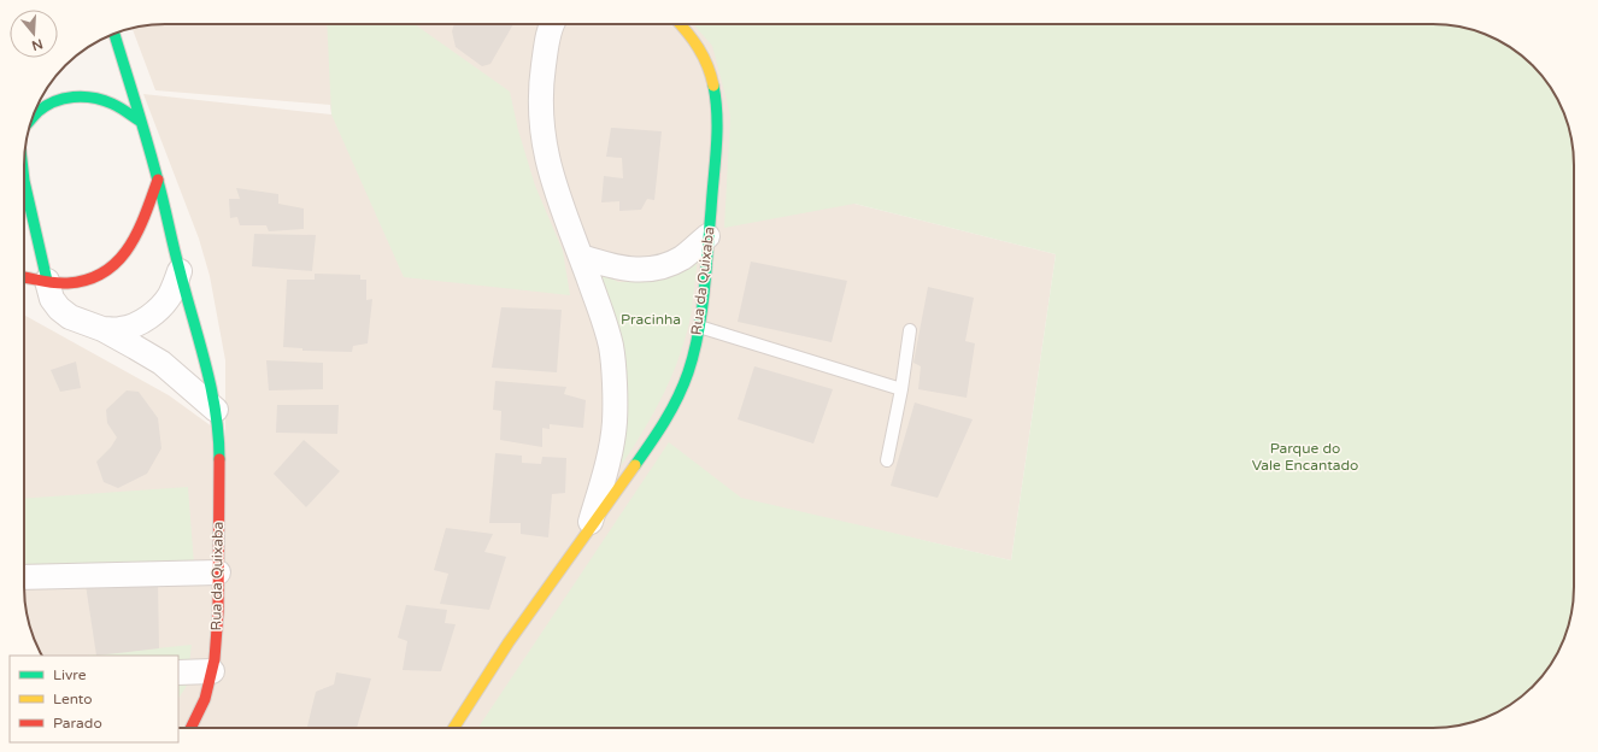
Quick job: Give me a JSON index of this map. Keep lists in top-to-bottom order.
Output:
{
  "streets": {
    "street": ["Rua da Quixaba"]
  },
  "parks": ["Pracinha", "Parque do Vale Encantado"],
  "legend": ["Livre", "Lento", "Parado"],
  "north": "bottom"
}
